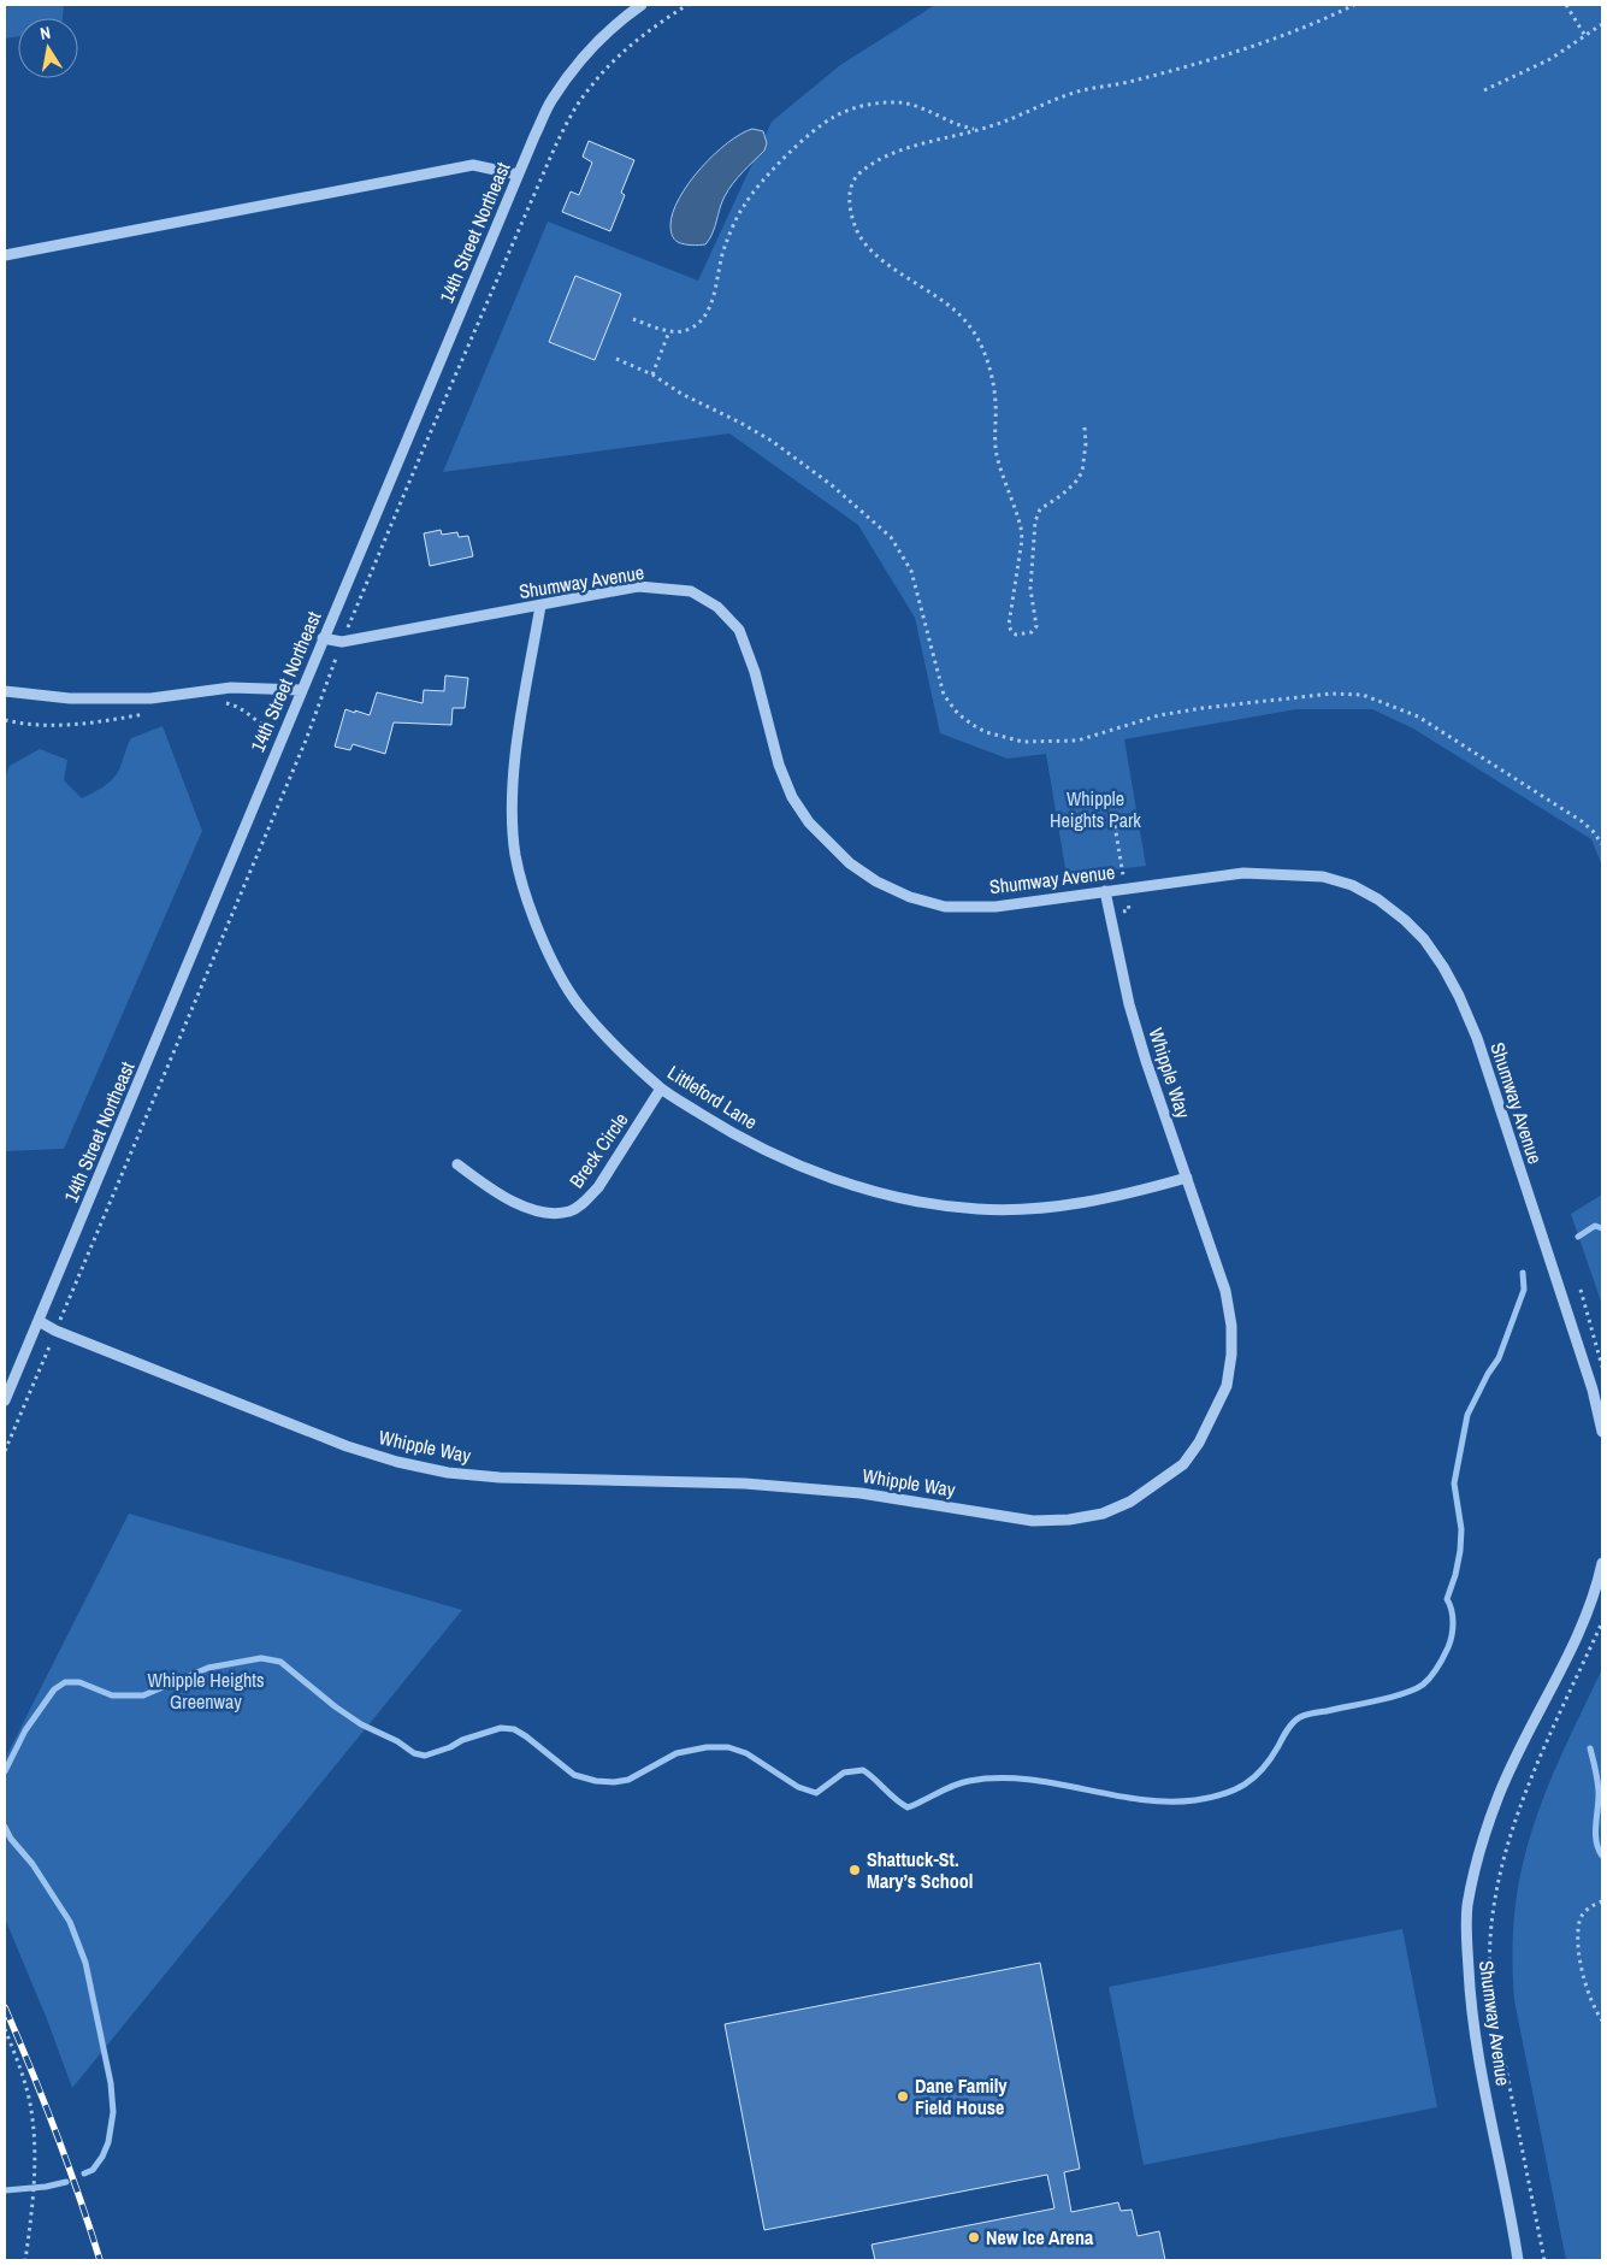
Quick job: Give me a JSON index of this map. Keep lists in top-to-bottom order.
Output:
{
  "streets": {
    "street": [
      "14th Street Northeast",
      "Shumway Avenue",
      "Whipple Way",
      "Littleford Lane",
      "Breck Circle"
    ]
  },
  "crossings": [
    ["14th Street Northeast", "Shumway Avenue"],
    ["14th Street Northeast", "Whipple Way"],
    ["Shumway Avenue", "Whipple Way"],
    ["Shumway Avenue", "Littleford Lane"],
    ["Whipple Way", "Littleford Lane"],
    ["Littleford Lane", "Breck Circle"]
  ],
  "parks": ["Whipple Heights Park", "Whipple Heights Greenway"],
  "places": ["Shattuck-St. Mary’s School", "Dane Family Field House", "New Ice Arena"],
  "north": "top"
}
